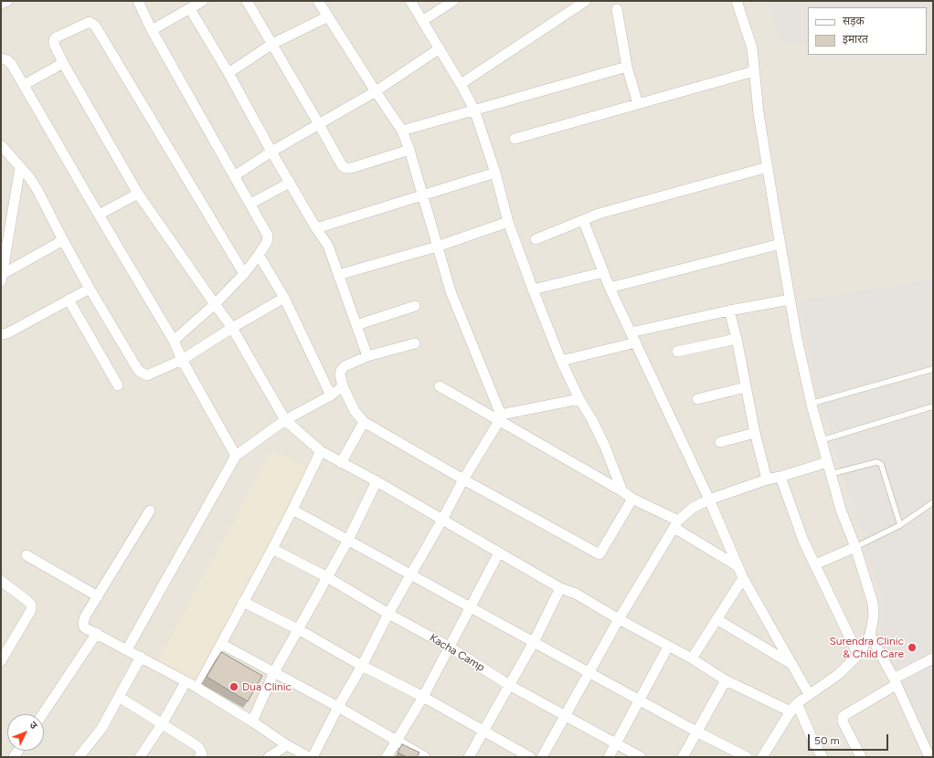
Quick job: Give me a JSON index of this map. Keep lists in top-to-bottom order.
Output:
{
  "streets": {
    "street": ["Kacha Camp"]
  },
  "places": ["Surendra Clinic & Child Care", "Dua Clinic"],
  "legend": ["सड़क", "इमारत"],
  "scale_bar": "50 m",
  "north": "top right"
}
